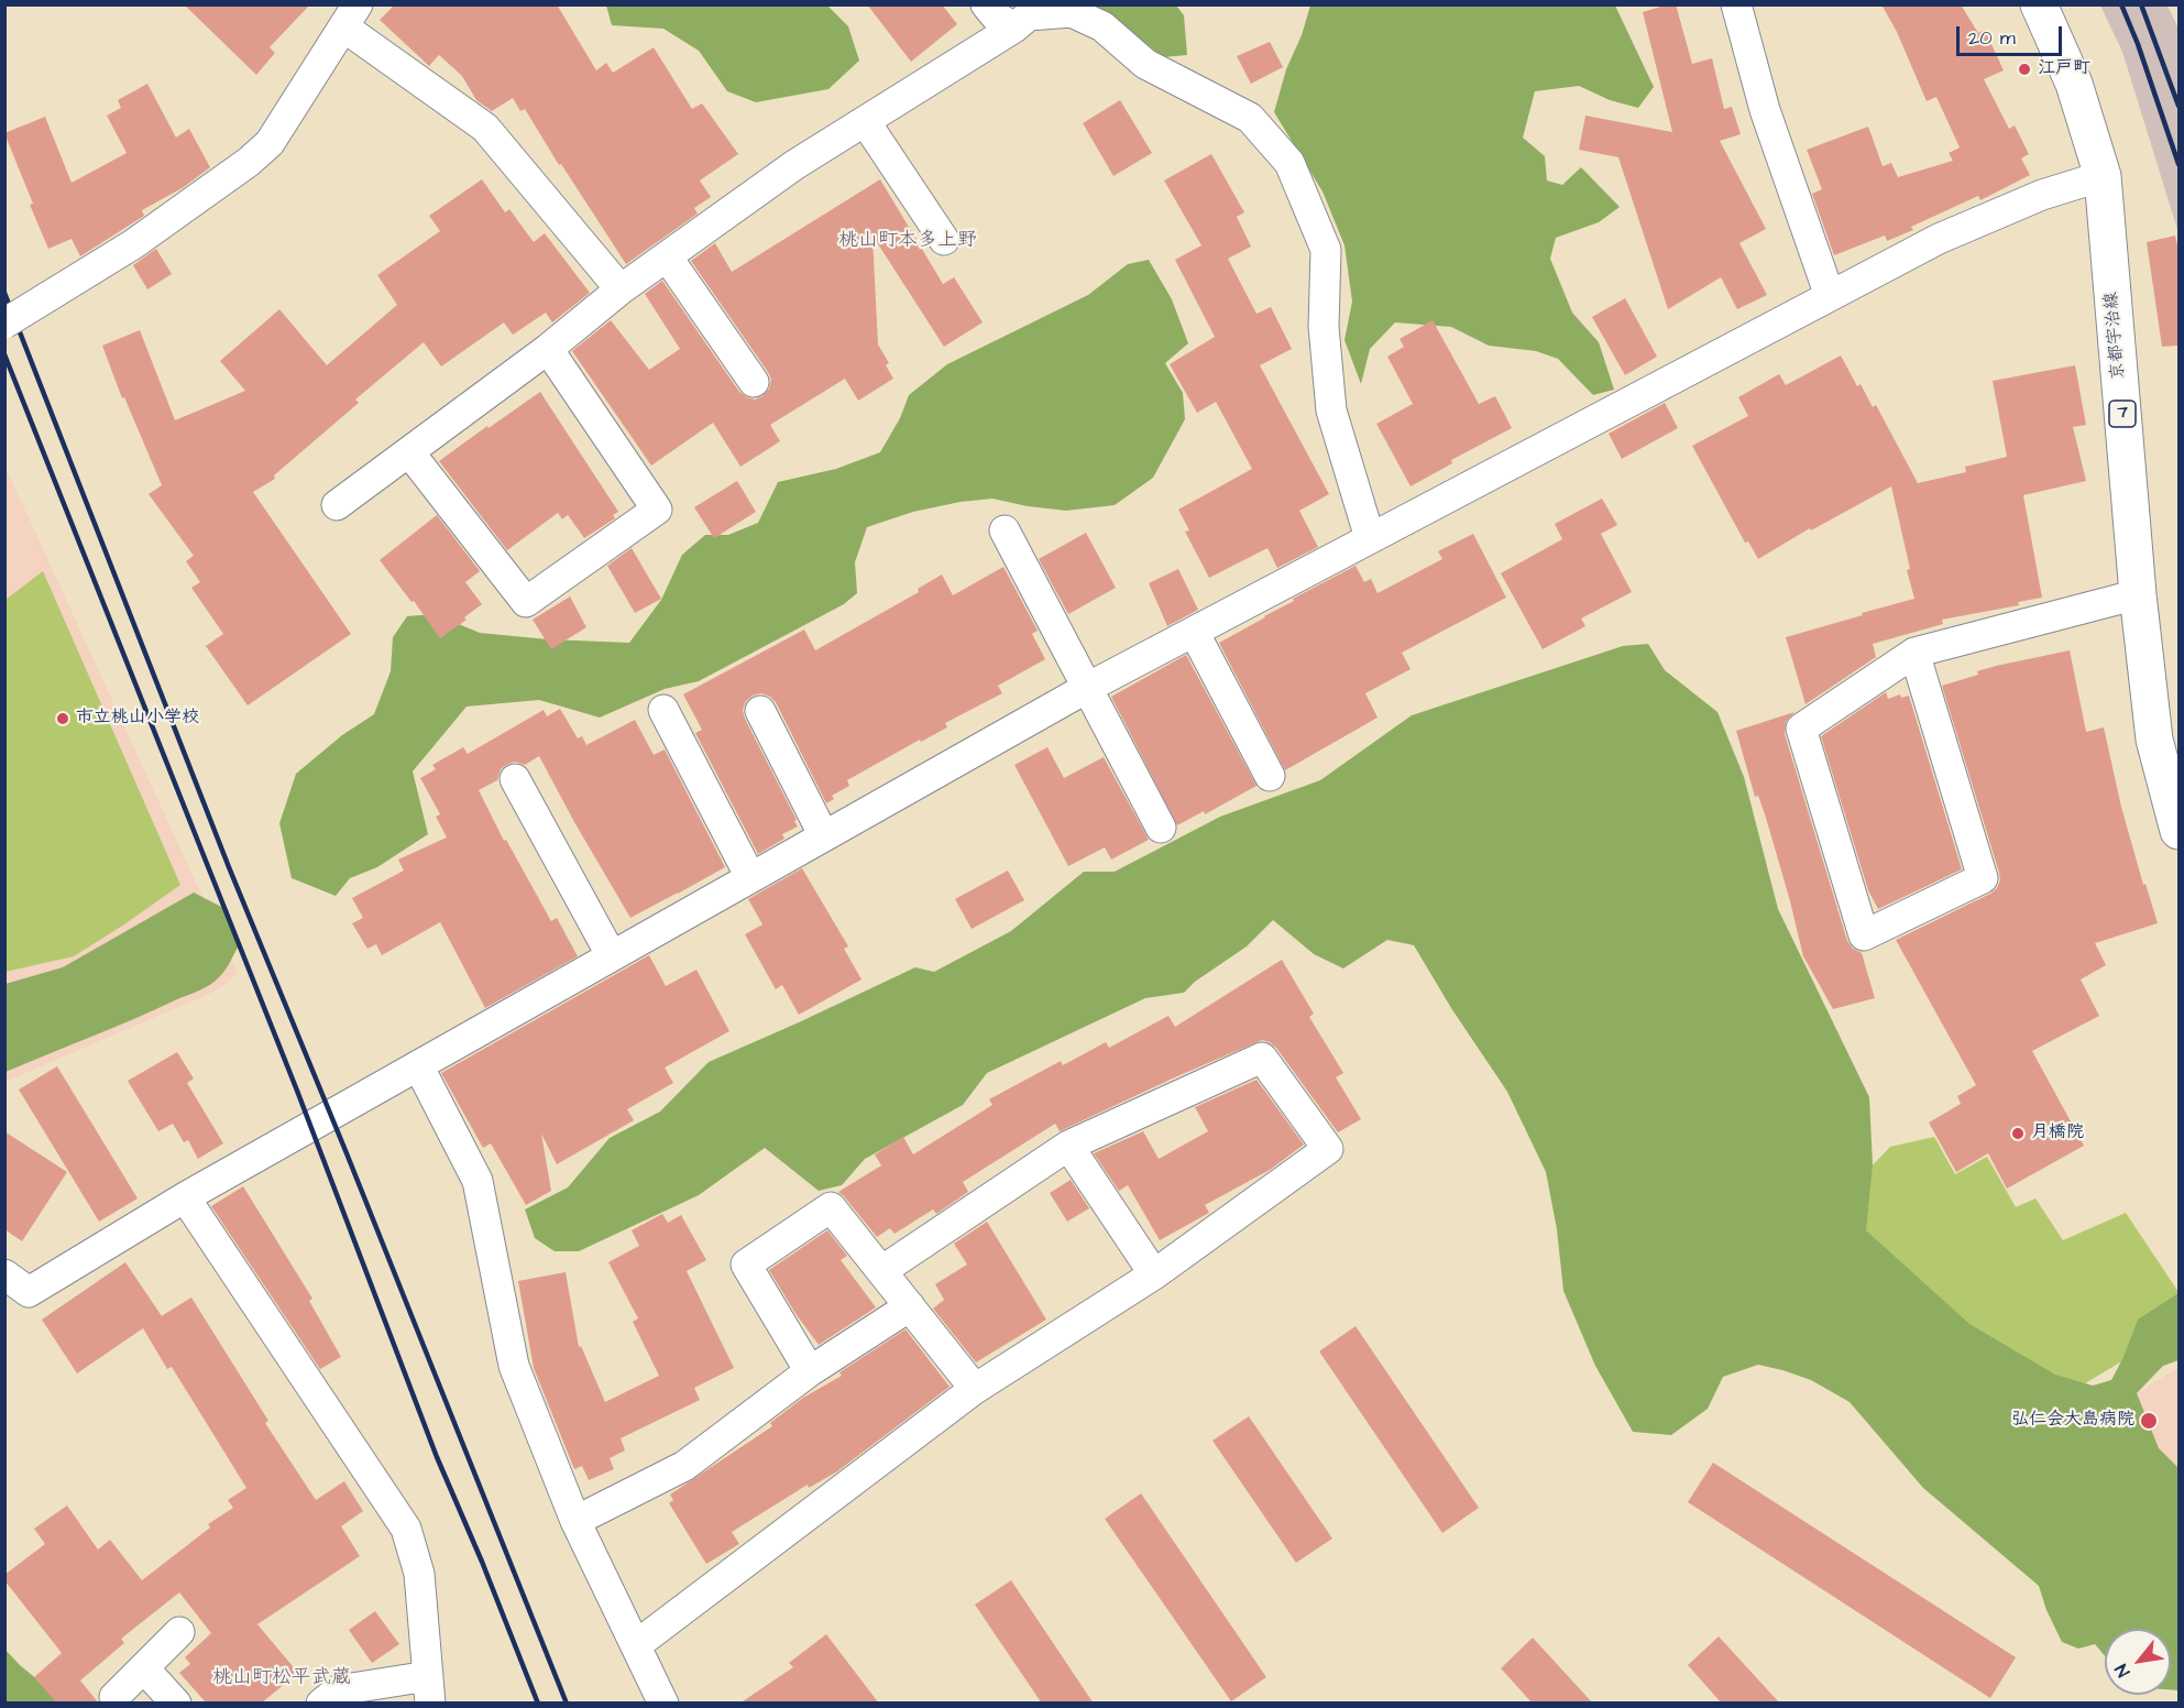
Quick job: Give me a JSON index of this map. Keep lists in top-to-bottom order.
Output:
{
  "streets": {
    "main road": ["京都宇治線", "7"]
  },
  "districts": ["桃山町本多上野", "桃山町松平武蔵"],
  "places": [
    "江戸町",
    "市立桃山小学校",
    "月橋院",
    "弘仁会大島病院"
  ],
  "scale_bar": "20 m",
  "north": "bottom left"
}
